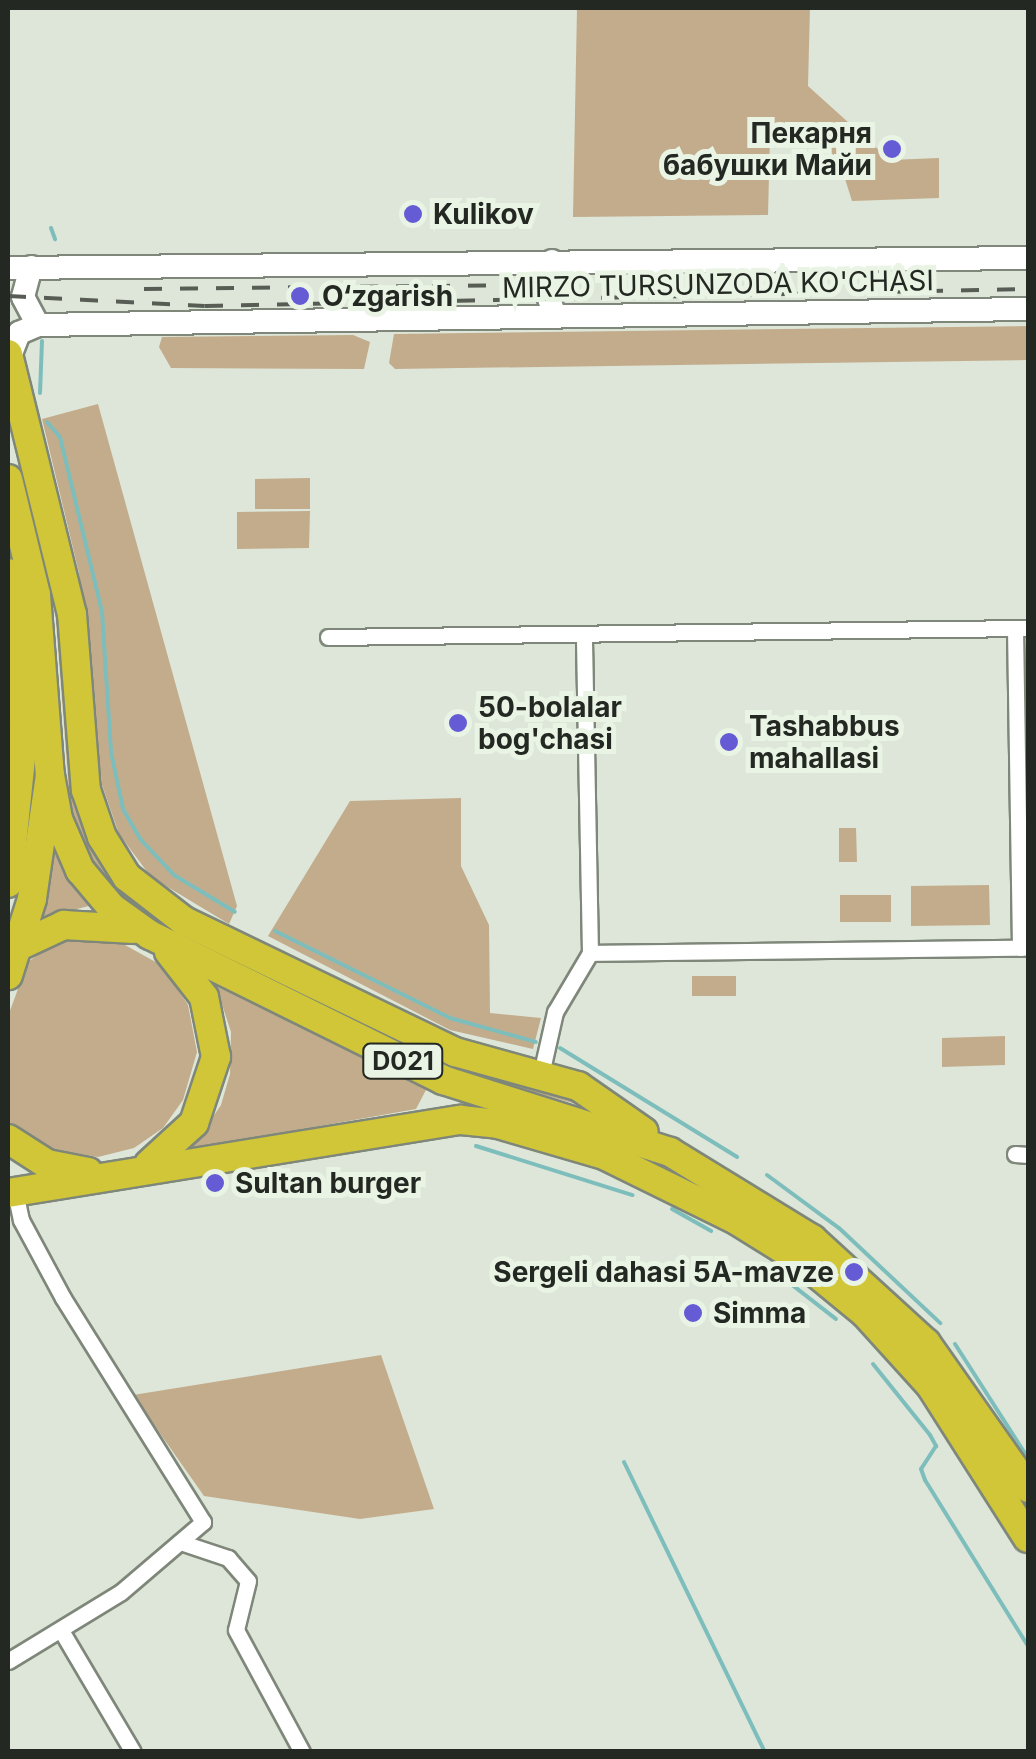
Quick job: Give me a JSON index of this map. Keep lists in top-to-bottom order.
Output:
{
  "streets": {
    "highway": ["D021"],
    "main road": ["MIRZO TURSUNZODA KO'CHASI"]
  },
  "places": [
    "Пекарня бабушки Майи",
    "Kulikov",
    "O‘zgarish",
    "50-bolalar bog'chasi",
    "Tashabbus mahallasi",
    "Sultan burger",
    "Sergeli dahasi 5A-mavze",
    "Simma"
  ]
}
